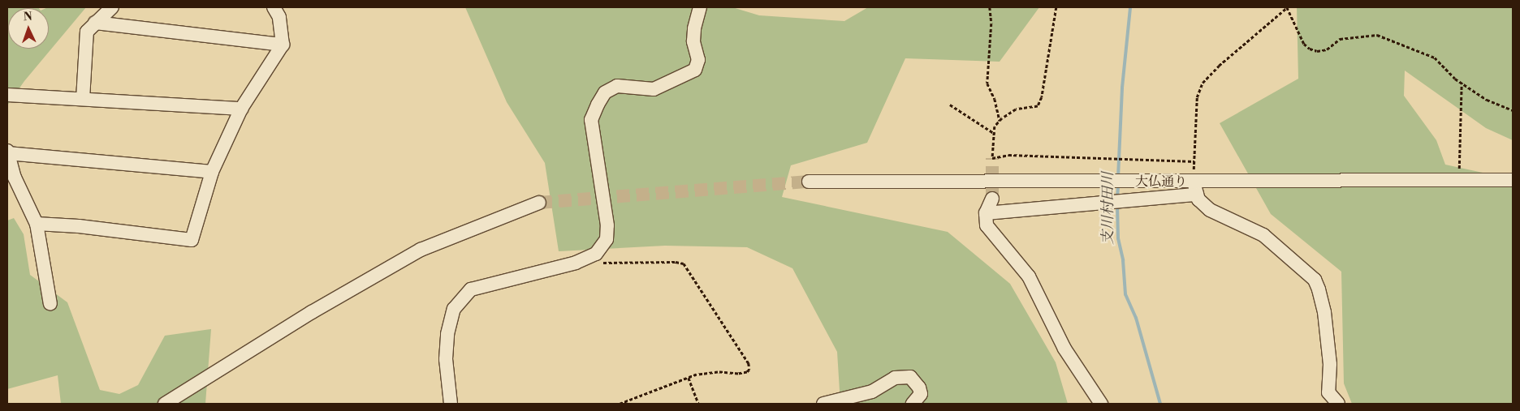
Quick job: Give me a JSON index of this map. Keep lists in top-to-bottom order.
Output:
{
  "streets": {
    "street": ["大仏通り"]
  },
  "water": ["支川村田川"],
  "north": "top"
}
